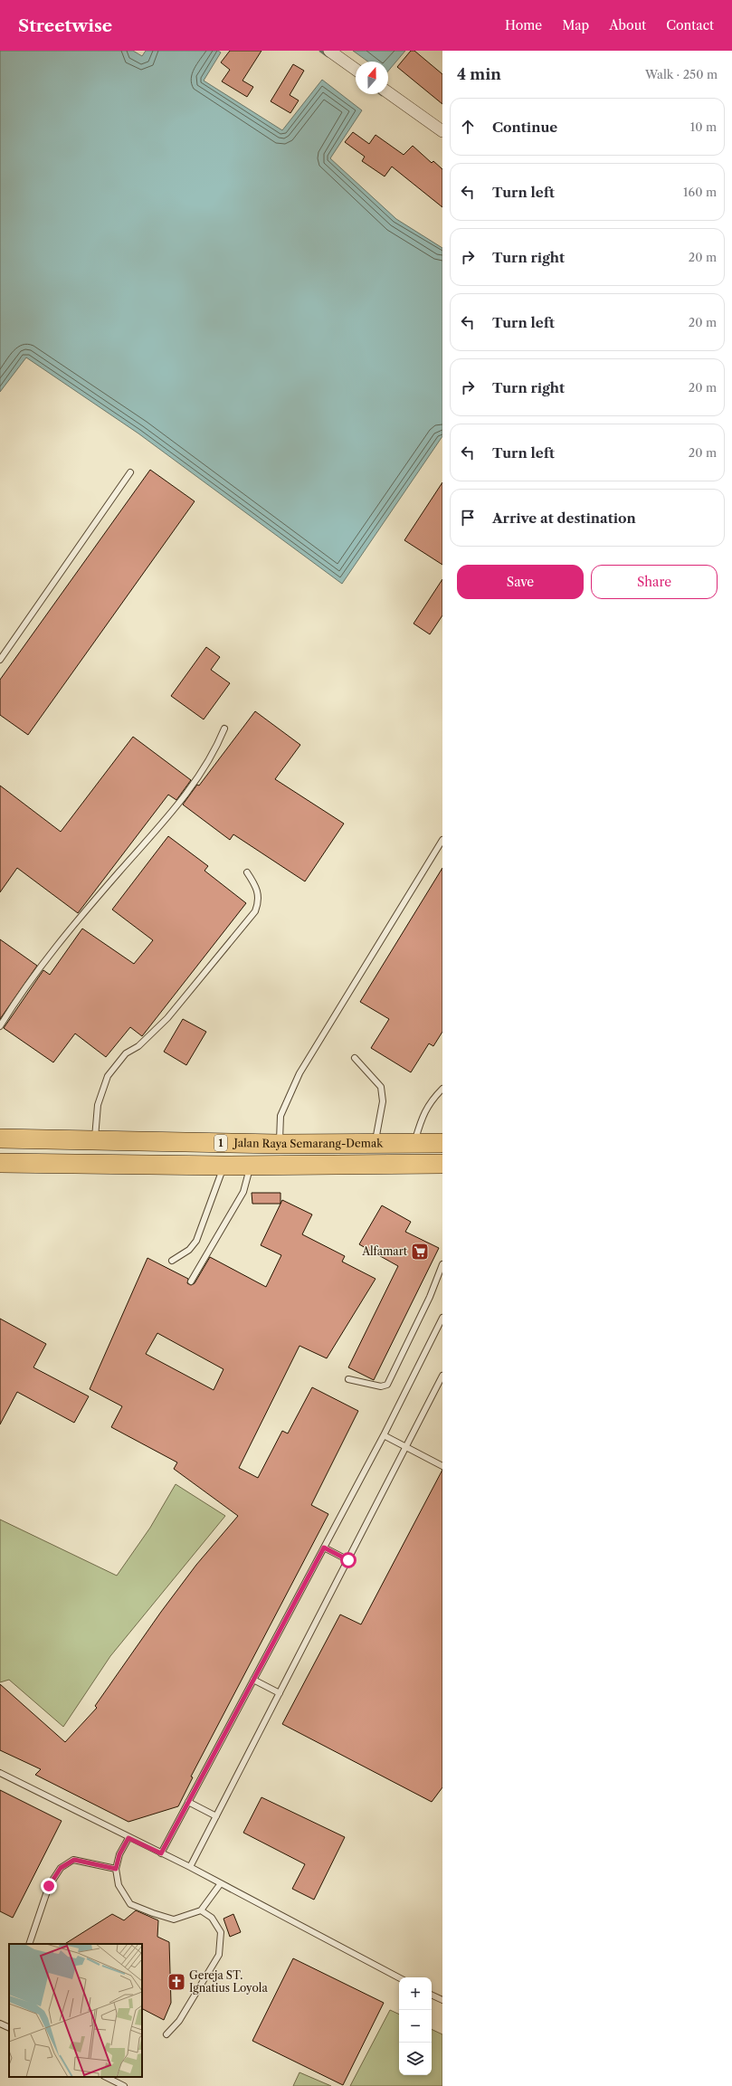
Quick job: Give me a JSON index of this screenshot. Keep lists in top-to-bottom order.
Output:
{
  "streets": {
    "highway": ["1", "Jalan Raya Semarang-Demak"]
  },
  "places": {
    "supermarket": ["Alfamart"],
    "church": ["Gereja ST. Ignatius Loyola"]
  },
  "north": "top",
  "page": {
    "header": "Streetwise",
    "nav": [
      "Home",
      "Map",
      "About",
      "Contact"
    ],
    "heading": ["4 min", "Walk · 250 m"],
    "list": [
      ["Continue", "10 m"],
      ["Turn left", "160 m"],
      ["Turn right", "20 m"],
      ["Turn left", "20 m"],
      ["Turn right", "20 m"],
      ["Turn left", "20 m"],
      "Arrive at destination"
    ],
    "buttons": ["Save", "Share"],
    "map_buttons": ["+", "−"]
  }
}
